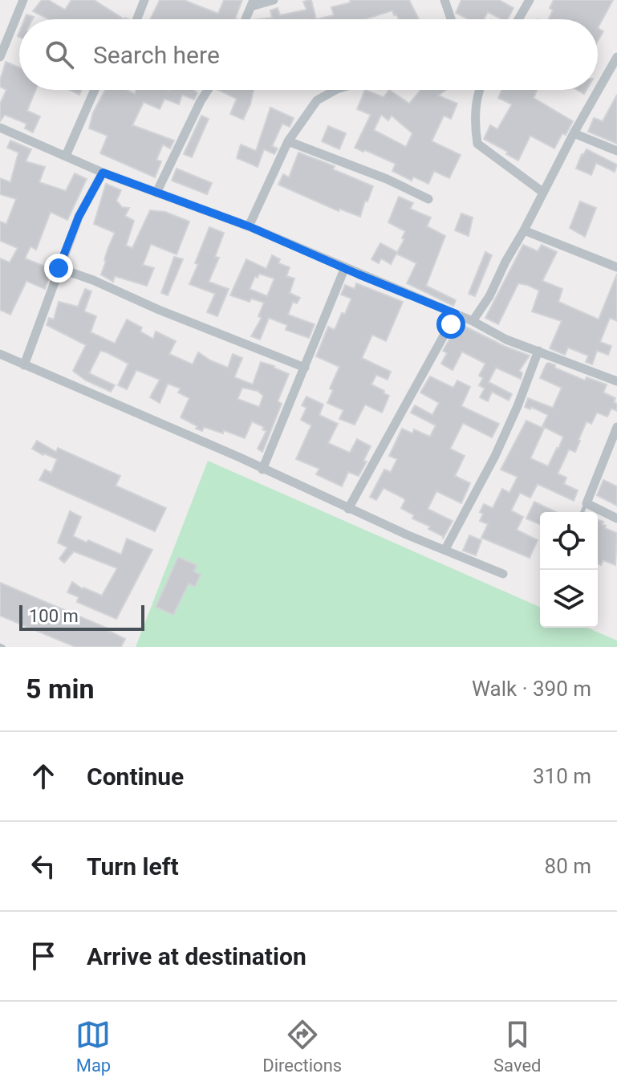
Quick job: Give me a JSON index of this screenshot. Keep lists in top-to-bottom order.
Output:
{
  "scale_bar": "100 m",
  "page": {
    "search": "Search here",
    "scale": "100 m",
    "heading": ["5 min", "Walk · 390 m"],
    "list": [
      ["Continue", "310 m"],
      ["Turn left", "80 m"],
      "Arrive at destination"
    ],
    "nav": ["Map", "Directions", "Saved"]
  }
}
